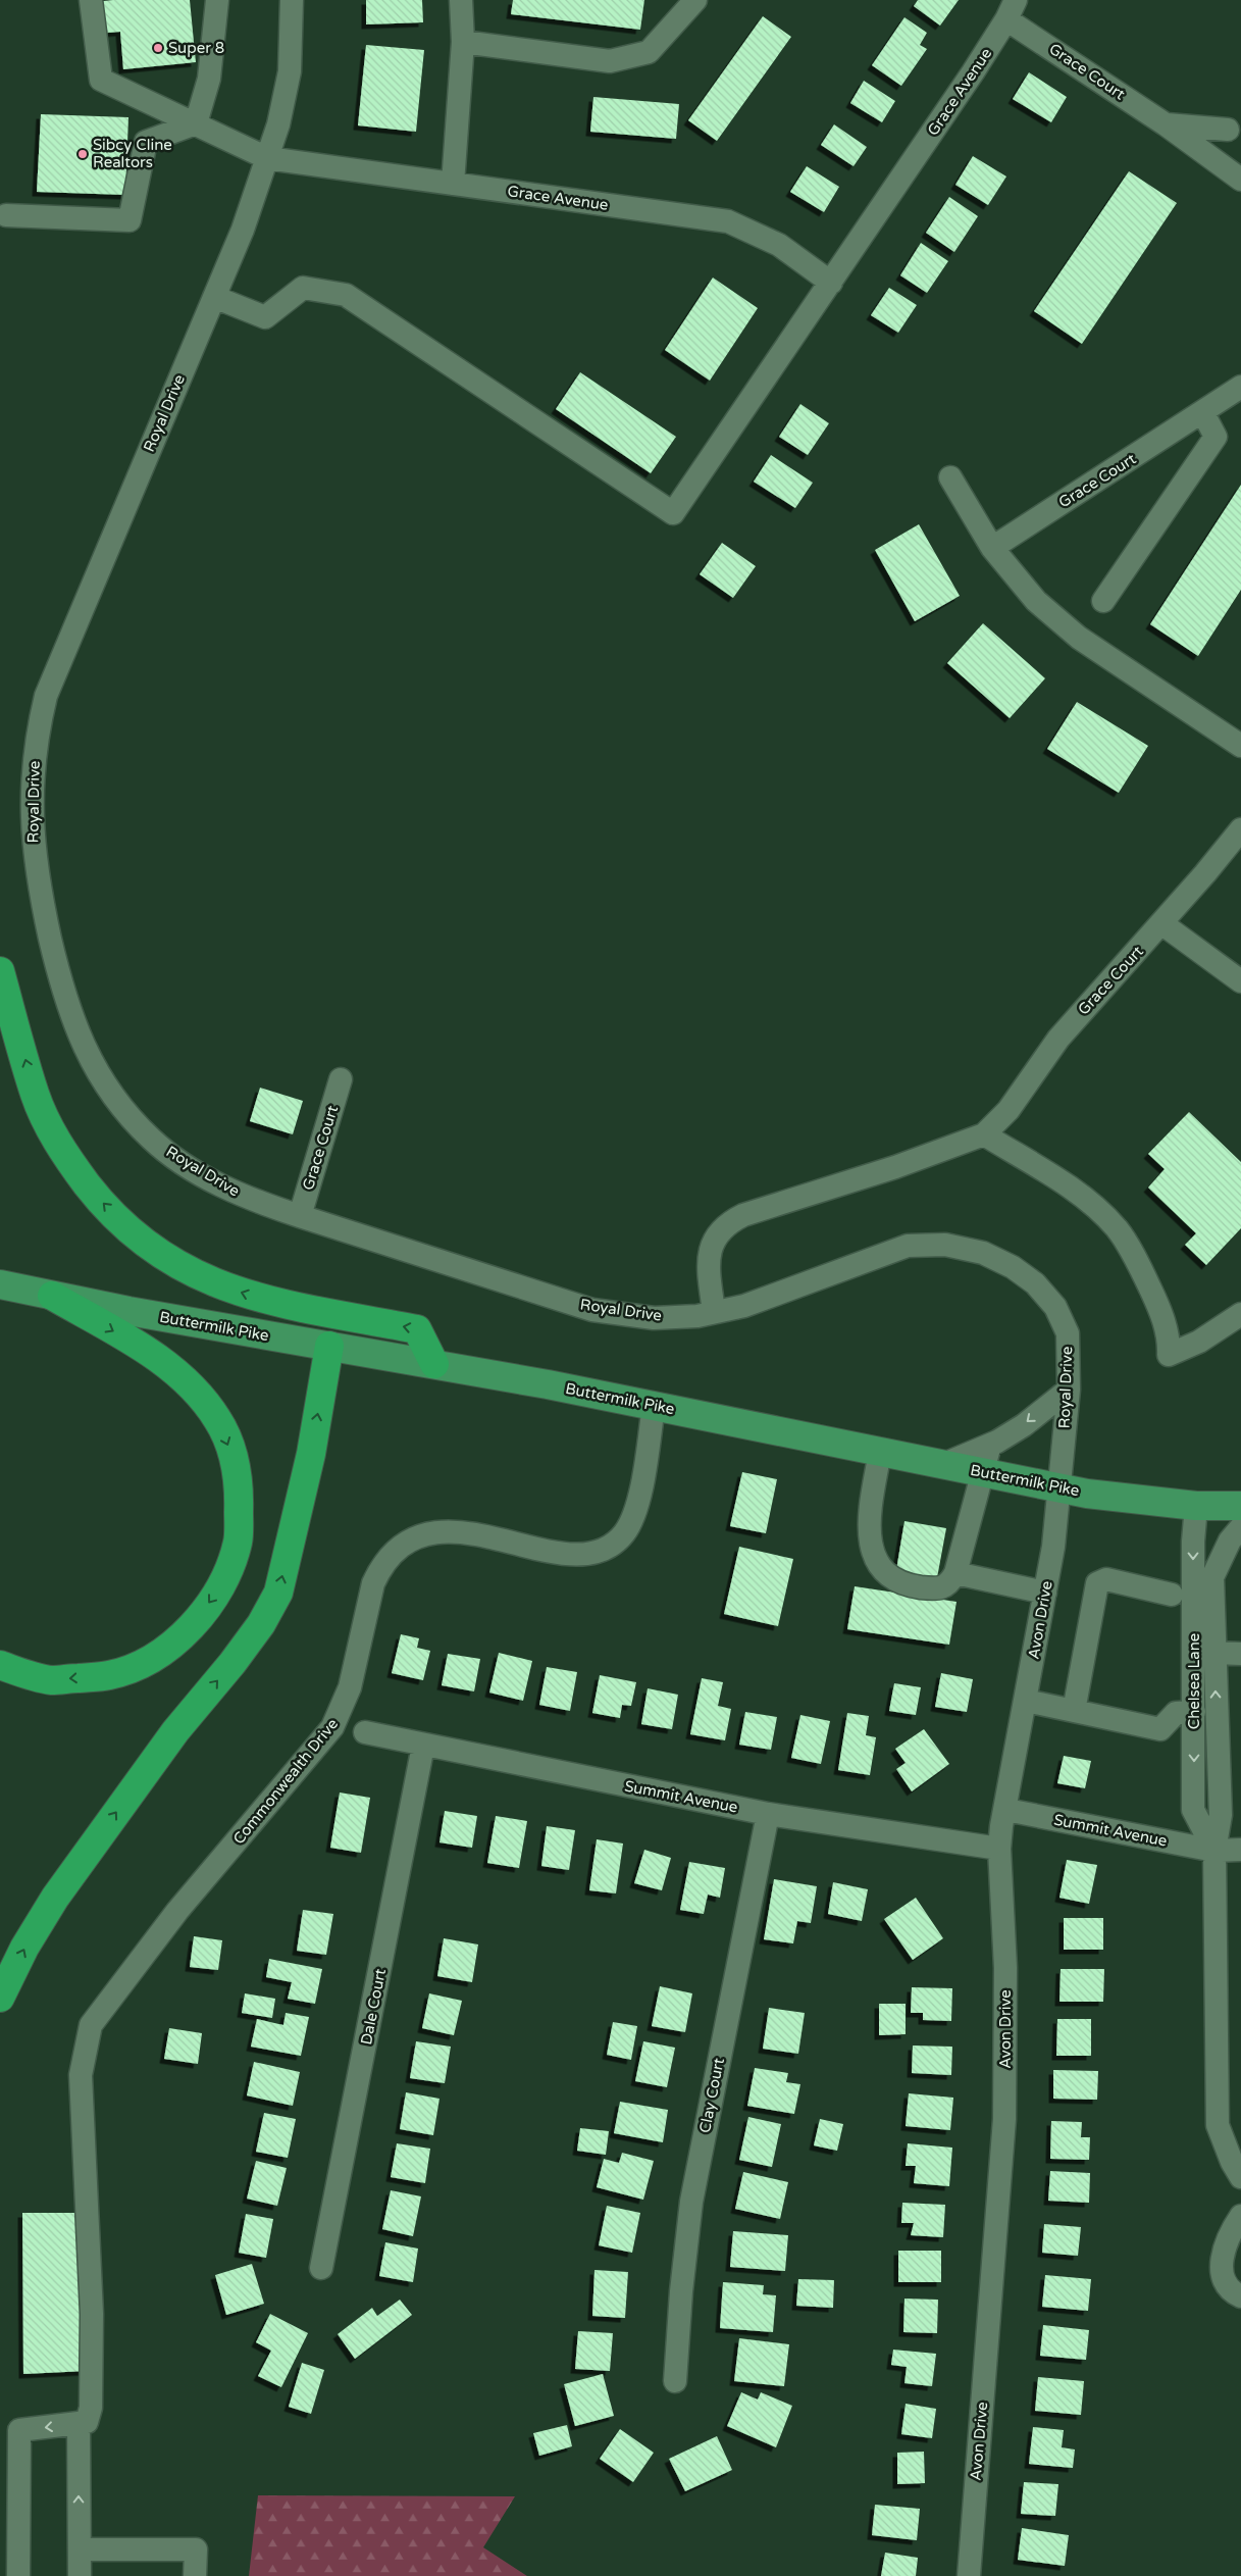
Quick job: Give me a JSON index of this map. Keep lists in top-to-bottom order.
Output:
{
  "streets": {
    "main road": ["Buttermilk Pike"],
    "street": [
      "Grace Court",
      "Grace Avenue",
      "Royal Drive",
      "Avon Drive",
      "Chelsea Lane",
      "Commonwealth Drive",
      "Summit Avenue",
      "Dale Court",
      "Clay Court"
    ]
  },
  "crossings": [
    ["Grace Court", "Grace Avenue"],
    ["Grace Court", "Royal Drive"],
    ["Grace Avenue", "Royal Drive"],
    ["Royal Drive", "Buttermilk Pike"],
    ["Royal Drive", "Avon Drive"],
    ["Buttermilk Pike", "Avon Drive"],
    ["Buttermilk Pike", "Chelsea Lane"],
    ["Buttermilk Pike", "Commonwealth Drive"],
    ["Avon Drive", "Summit Avenue"],
    ["Chelsea Lane", "Summit Avenue"],
    ["Summit Avenue", "Dale Court"],
    ["Summit Avenue", "Clay Court"]
  ],
  "places": ["Super 8", "Sibcy Cline Realtors"]
}
